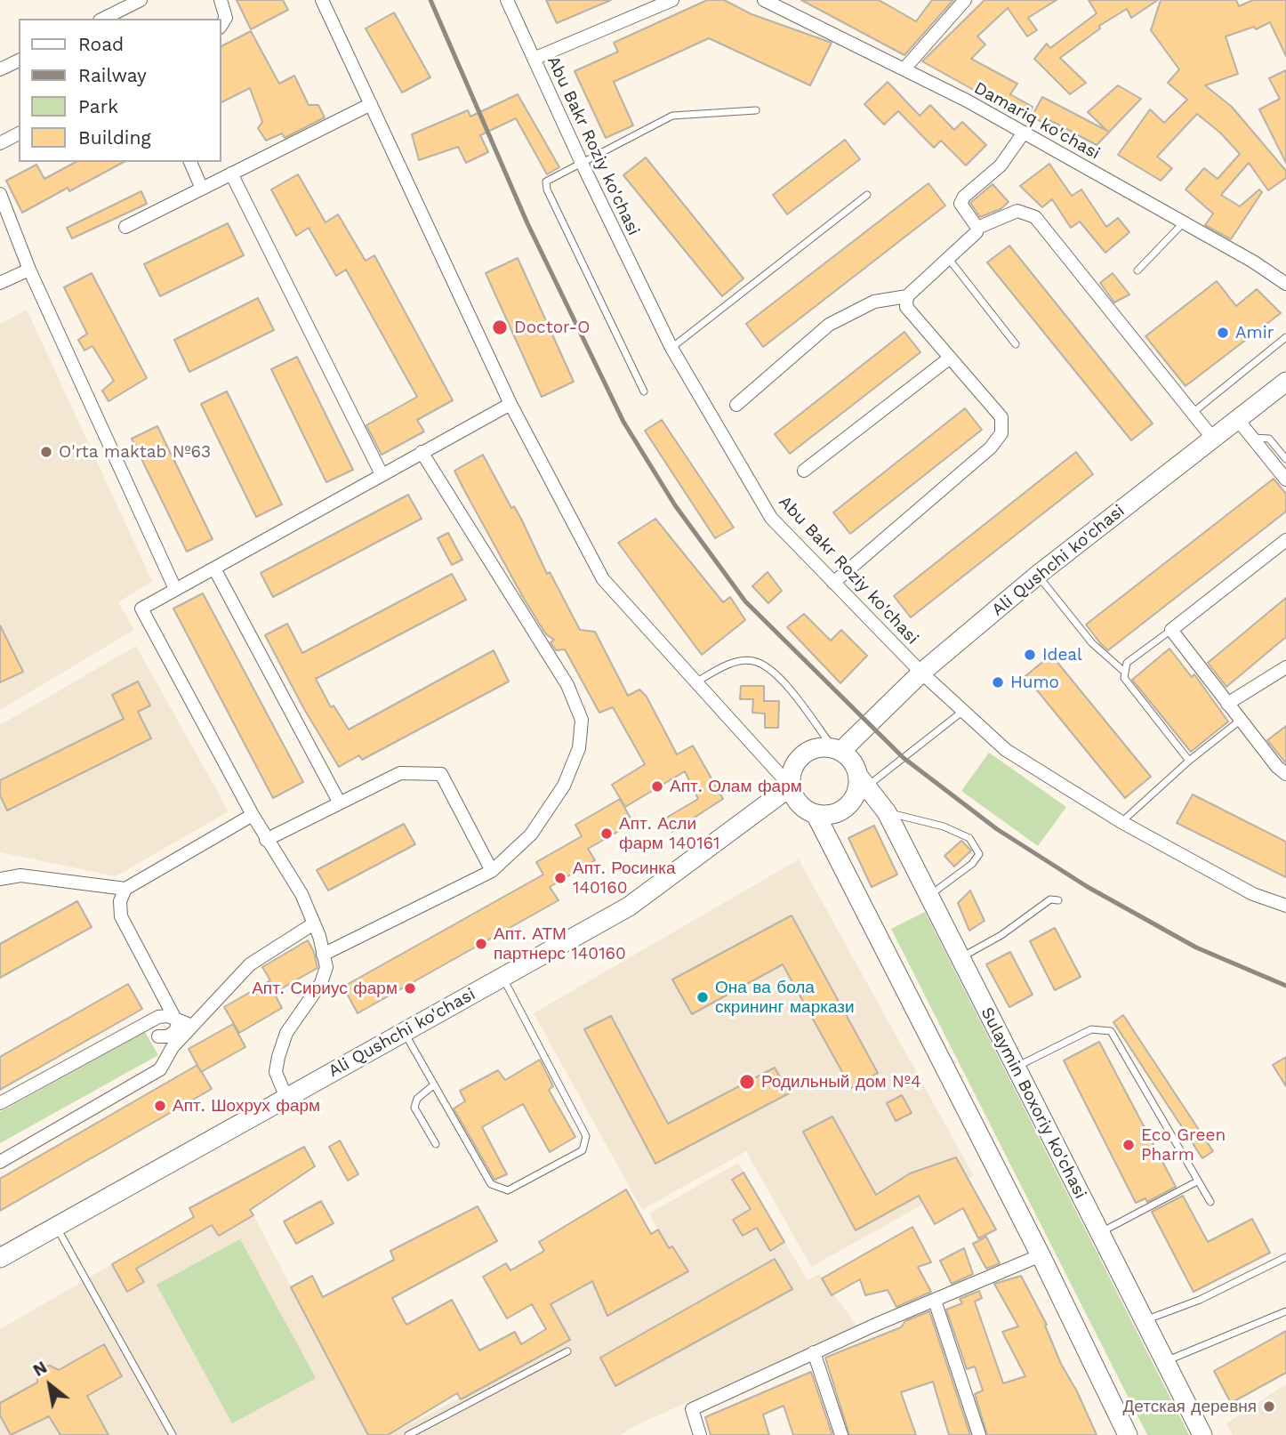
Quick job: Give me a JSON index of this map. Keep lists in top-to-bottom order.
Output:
{
  "streets": {
    "main road": ["Ali Qushchi ko'chasi", "Sulaymin Boxoriy ko'chasi"],
    "street": ["Damariq ko'chasi", "Abu Bakr Roziy ko'chasi"]
  },
  "crossings": [
    ["Abu Bakr Roziy ko'chasi", "Ali Qushchi ko'chasi"],
    ["Ali Qushchi ko'chasi", "Sulaymin Boxoriy ko'chasi"]
  ],
  "places": [
    "Doctor-O",
    "Amir",
    "O'rta maktab №63",
    "Ideal",
    "Humo",
    "Апт. Олам фарм",
    "Апт. Асли фарм 140161",
    "Апт. Росинка 140160",
    "Апт. АТМ партнерс 140160",
    "Апт. Сириус фарм",
    "Она ва бола скрининг маркази",
    "Родильный дом №4",
    "Апт. Шохрух фарм",
    "Eco Green Pharm",
    "Детская деревня"
  ],
  "legend": [
    "Road",
    "Railway",
    "Park",
    "Building"
  ],
  "north": "top left"
}
